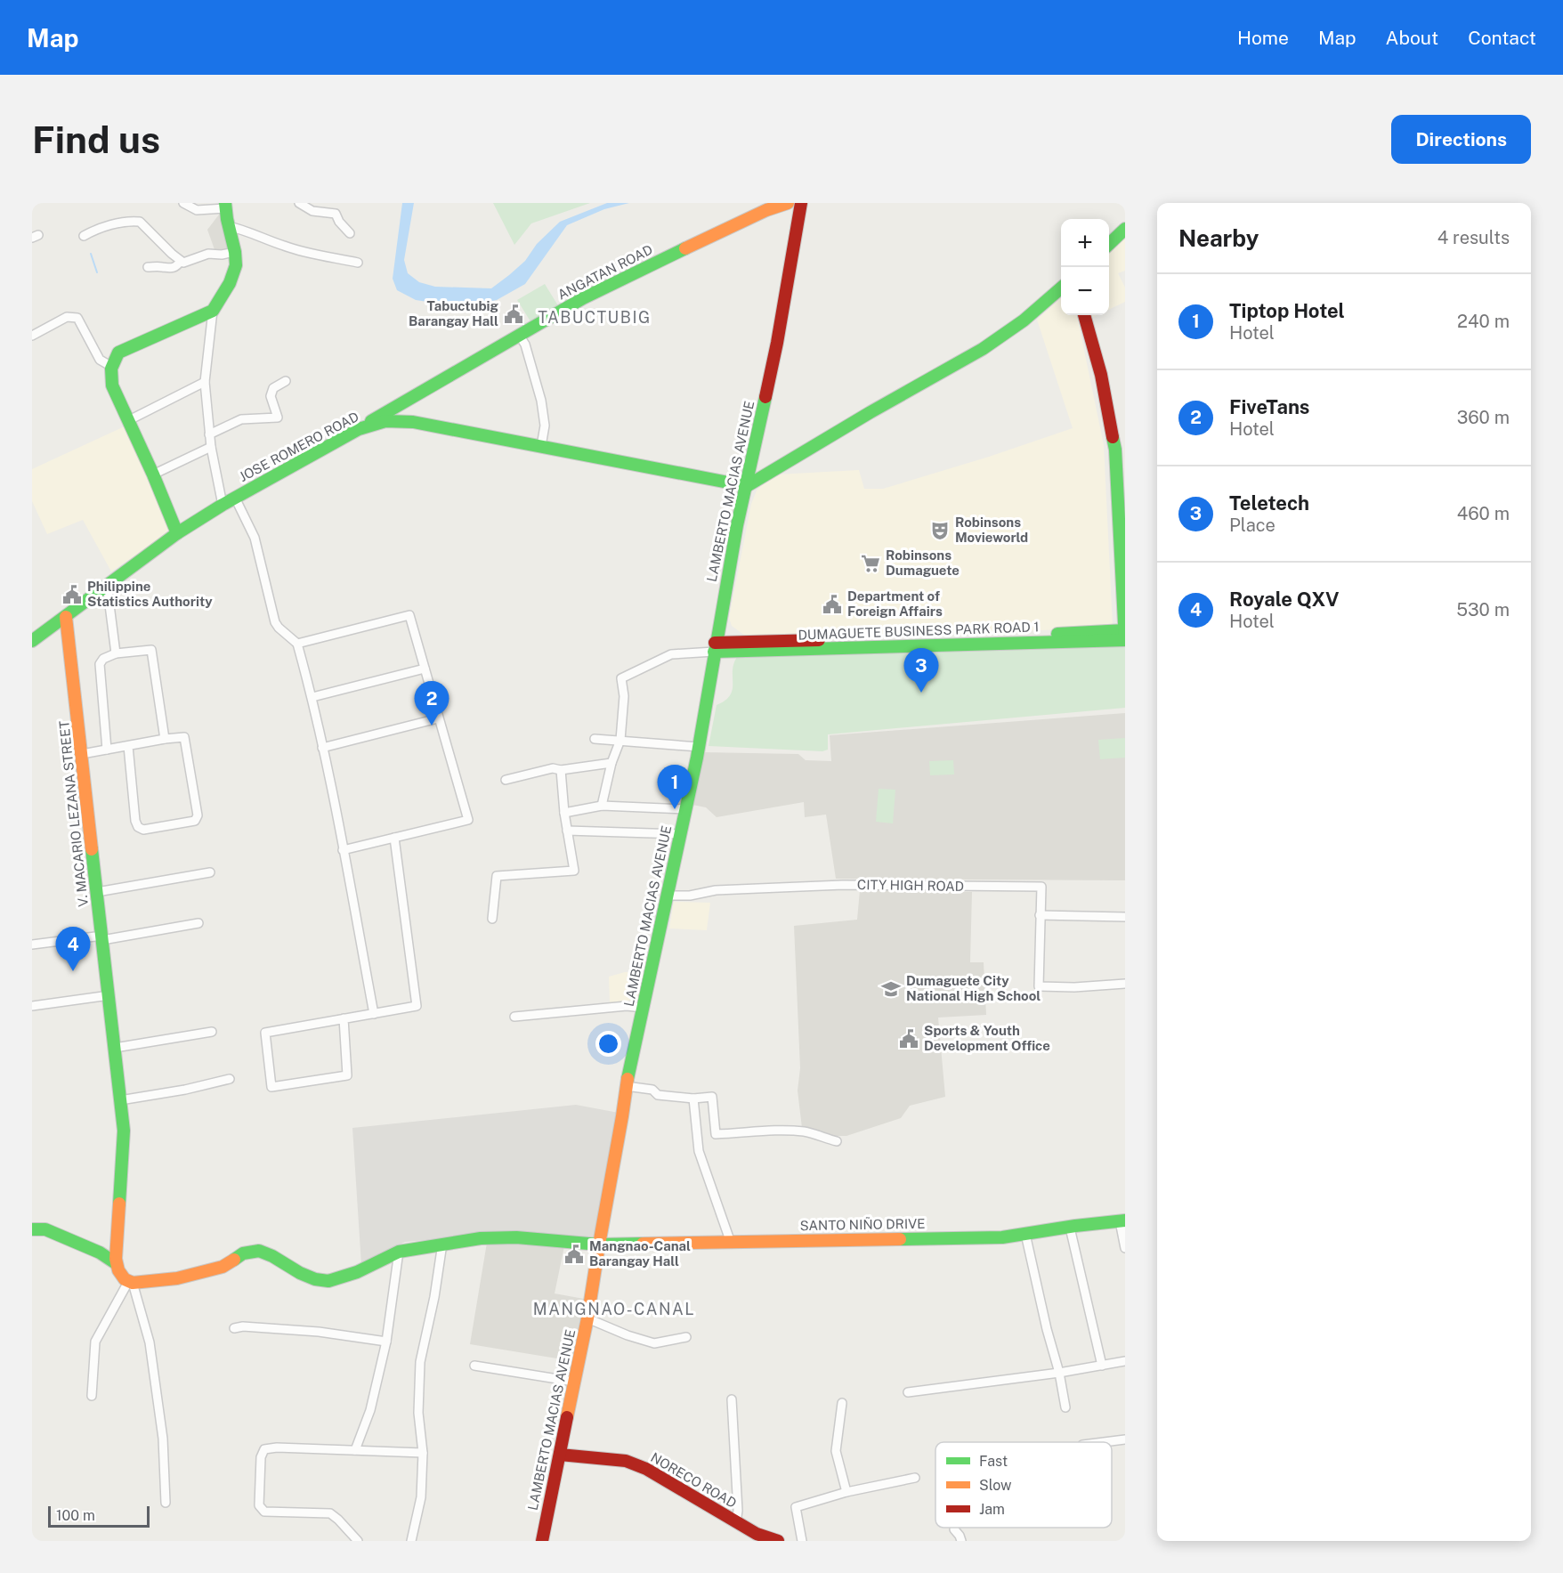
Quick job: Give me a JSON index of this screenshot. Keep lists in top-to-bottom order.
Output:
{
  "streets": {
    "street": [
      "ANGATAN ROAD",
      "JOSE ROMERO ROAD",
      "LAMBERTO MACIAS AVENUE",
      "DUMAGUETE BUSINESS PARK ROAD 1",
      "V. MACARIO LEZANA STREET",
      "CITY HIGH ROAD",
      "SANTO NIÑO DRIVE",
      "NORECO ROAD"
    ]
  },
  "crossings": [
    ["ANGATAN ROAD", "JOSE ROMERO ROAD"],
    ["JOSE ROMERO ROAD", "LAMBERTO MACIAS AVENUE"],
    ["JOSE ROMERO ROAD", "V. MACARIO LEZANA STREET"],
    ["LAMBERTO MACIAS AVENUE", "DUMAGUETE BUSINESS PARK ROAD 1"],
    ["LAMBERTO MACIAS AVENUE", "CITY HIGH ROAD"],
    ["LAMBERTO MACIAS AVENUE", "SANTO NIÑO DRIVE"],
    ["LAMBERTO MACIAS AVENUE", "NORECO ROAD"]
  ],
  "districts": ["TABUCTUBIG", "MANGNAO-CANAL"],
  "places": {
    "public building": [
      "Tabuctubig Barangay Hall",
      "Philippine Statistics Authority",
      "Department of Foreign Affairs",
      "Sports & Youth Development Office",
      "Mangnao-Canal Barangay Hall"
    ],
    "theatre": ["Robinsons Movieworld"],
    "supermarket": ["Robinsons Dumaguete"],
    "school or university": ["Dumaguete City National High School"]
  },
  "legend": ["Fast", "Slow", "Jam"],
  "scale_bar": "100 m",
  "page": {
    "header": "Map",
    "nav": [
      "Home",
      "Map",
      "About",
      "Contact"
    ],
    "buttons": "Directions",
    "title": "Find us",
    "heading": ["Nearby", "4 results"],
    "map_buttons": ["+", "−"],
    "list": [
      {
        "mark": "1",
        "name": "Tiptop Hotel",
        "note": "Hotel",
        "value": "240 m"
      },
      {
        "mark": "2",
        "name": "FiveTans",
        "note": "Hotel",
        "value": "360 m"
      },
      {
        "mark": "3",
        "name": "Teletech",
        "note": "Place",
        "value": "460 m"
      },
      {
        "mark": "4",
        "name": "Royale QXV",
        "note": "Hotel",
        "value": "530 m"
      }
    ],
    "pins": [
      "3",
      "2",
      "1",
      "4"
    ],
    "scale": "100 m"
  }
}
